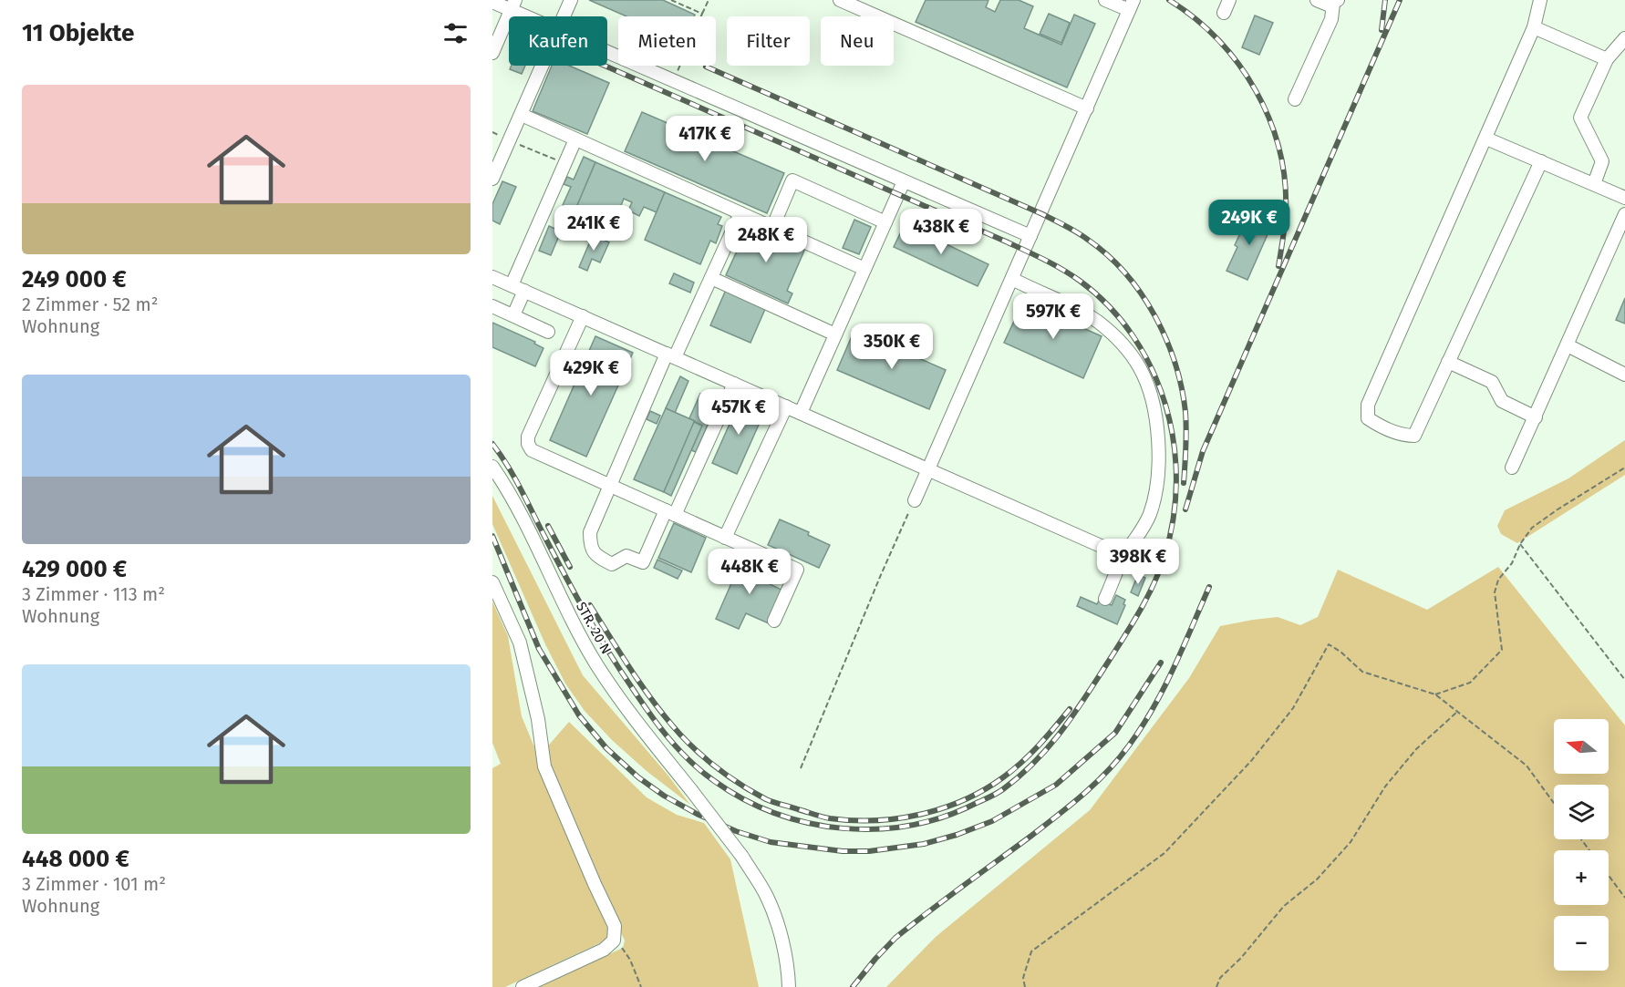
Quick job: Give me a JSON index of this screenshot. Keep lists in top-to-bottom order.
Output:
{
  "streets": {
    "lane": ["STR. 20 N"]
  },
  "north": "left",
  "page": {
    "heading": "11 Objekte",
    "chip": [
      "Kaufen",
      "Mieten",
      "Filter",
      "Neu"
    ],
    "list": [
      {
        "name": "249 000 €",
        "note": "2 Zimmer · 52 m² · Wohnung"
      },
      {
        "name": "429 000 €",
        "note": "3 Zimmer · 113 m² · Wohnung"
      },
      {
        "name": "448 000 €",
        "note": "3 Zimmer · 101 m² · Wohnung"
      }
    ],
    "price": [
      "417K €",
      "249K €",
      "241K €",
      "438K €",
      "248K €",
      "597K €",
      "350K €",
      "429K €",
      "457K €",
      "398K €",
      "448K €"
    ],
    "map_buttons": ["+", "−"]
  }
}
